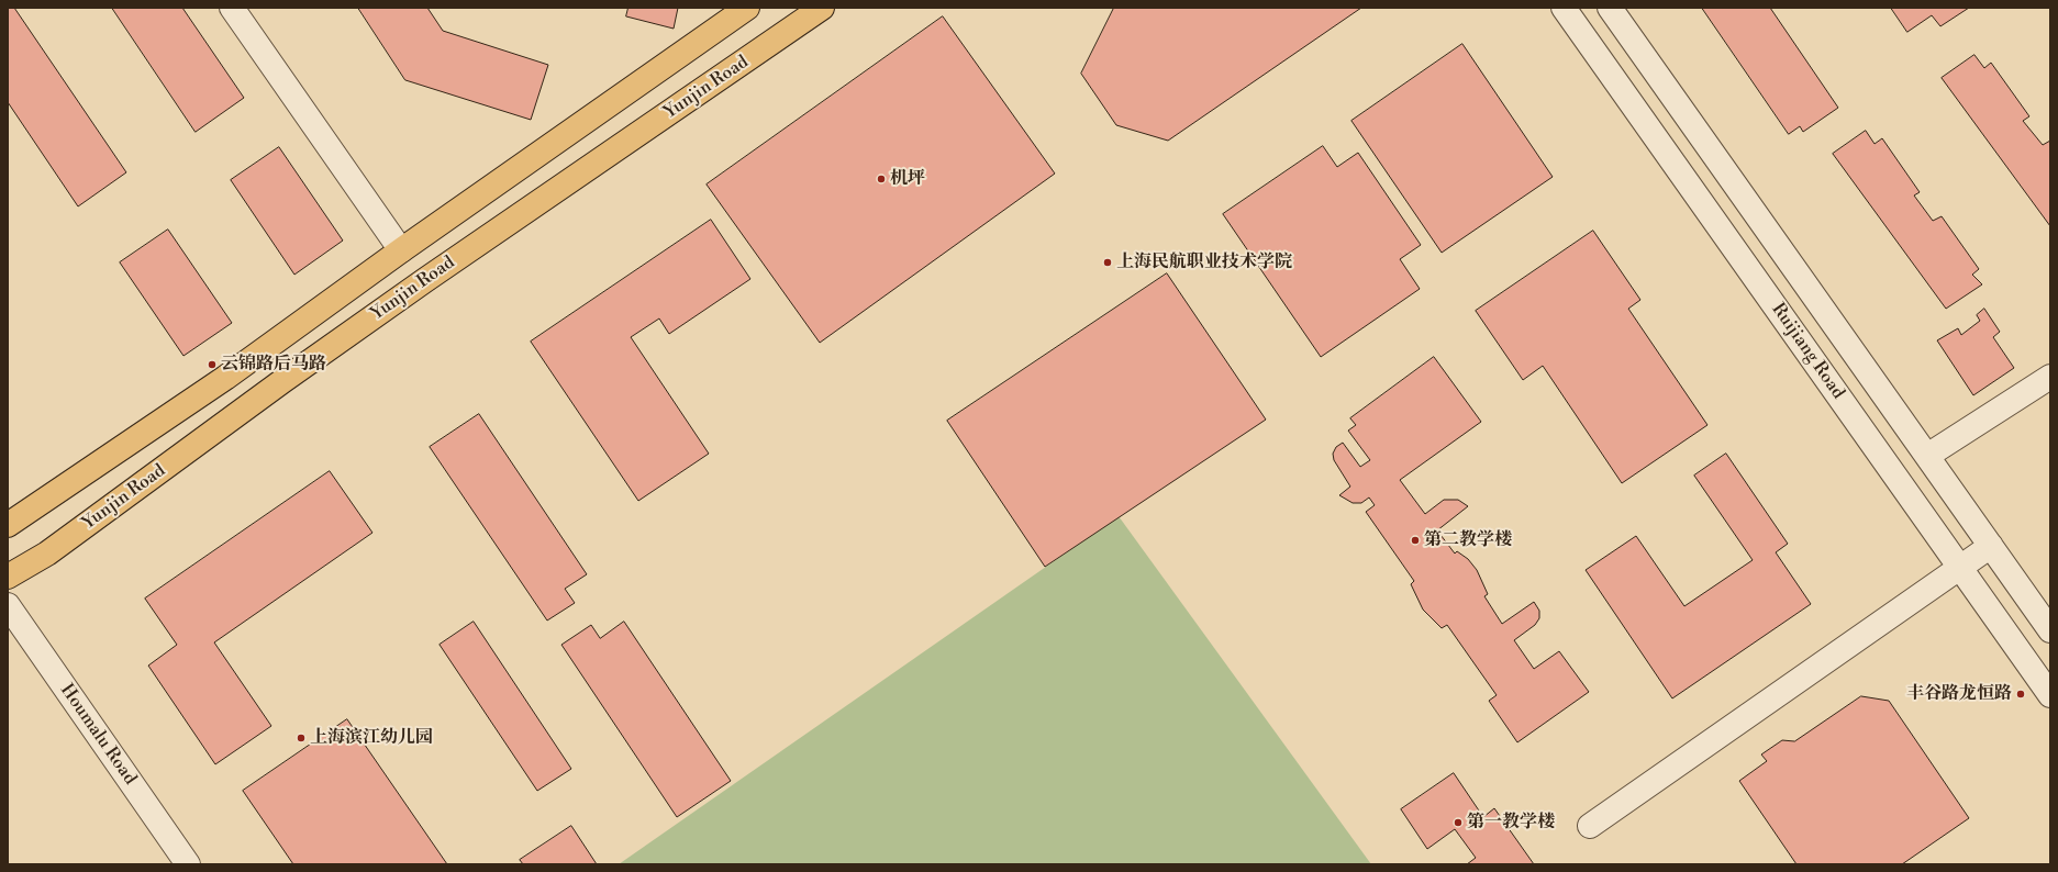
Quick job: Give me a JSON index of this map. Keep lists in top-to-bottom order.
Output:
{
  "streets": {
    "main road": ["Yunjin Road"],
    "street": ["Ruijiang Road", "Houmalu Road"]
  },
  "places": [
    "机坪",
    "上海民航职业技术学院",
    "云锦路后马路",
    "第二教学楼",
    "丰谷路龙恒路",
    "上海滨江幼儿园",
    "第一教学楼"
  ]
}
